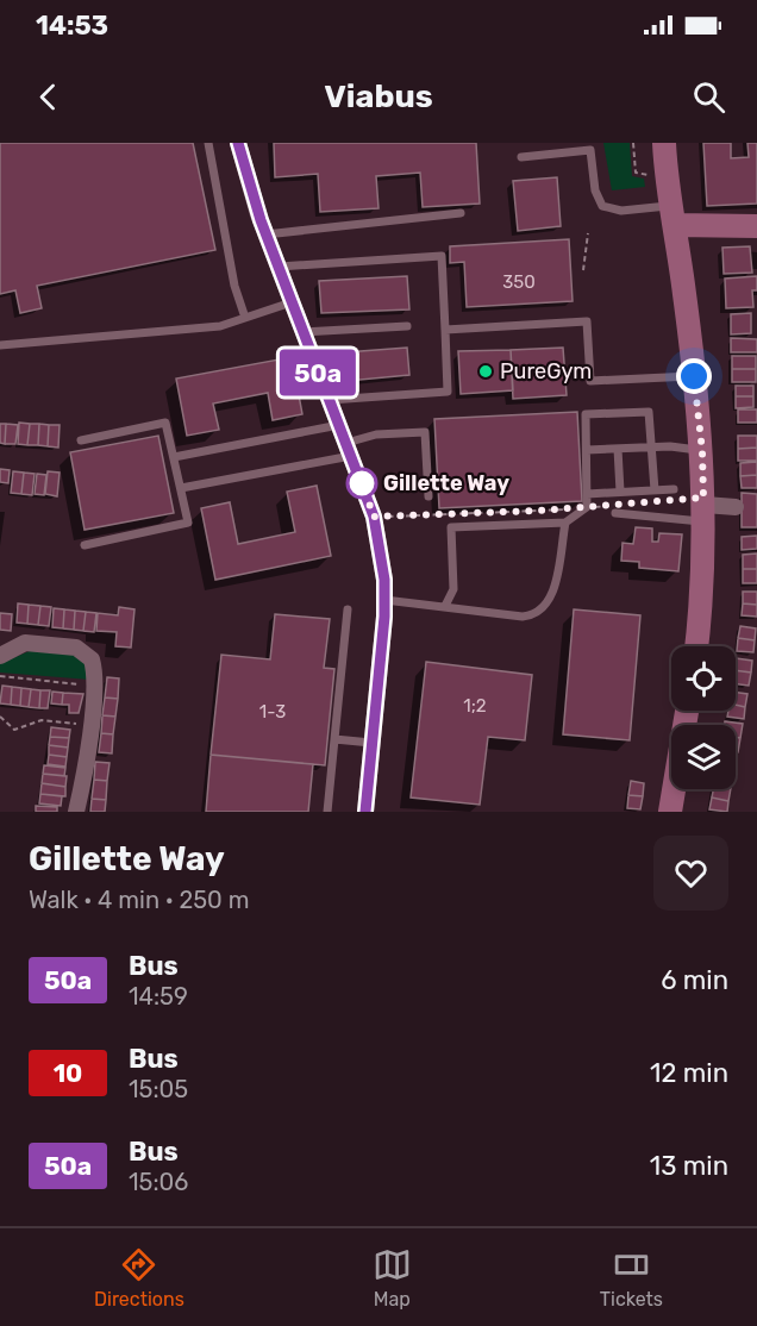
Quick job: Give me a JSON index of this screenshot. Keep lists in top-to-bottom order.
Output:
{
  "places": ["PureGym", "Gillette Way"],
  "lines": ["bus line 50a"],
  "house_numbers": ["350", "1;2", "1-3"],
  "page": {
    "status": "14:53",
    "header": "Viabus",
    "on_map": "50a",
    "heading": ["Gillette Way", "Walk · 4 min · 250 m"],
    "list": [
      {
        "mark": "50a",
        "name": "Bus",
        "note": "14:59",
        "value": "6 min"
      },
      {
        "mark": "10",
        "name": "Bus",
        "note": "15:05",
        "value": "12 min"
      },
      {
        "mark": "50a",
        "name": "Bus",
        "note": "15:06",
        "value": "13 min"
      }
    ],
    "tabs": ["Directions", "Map", "Tickets"]
  }
}
